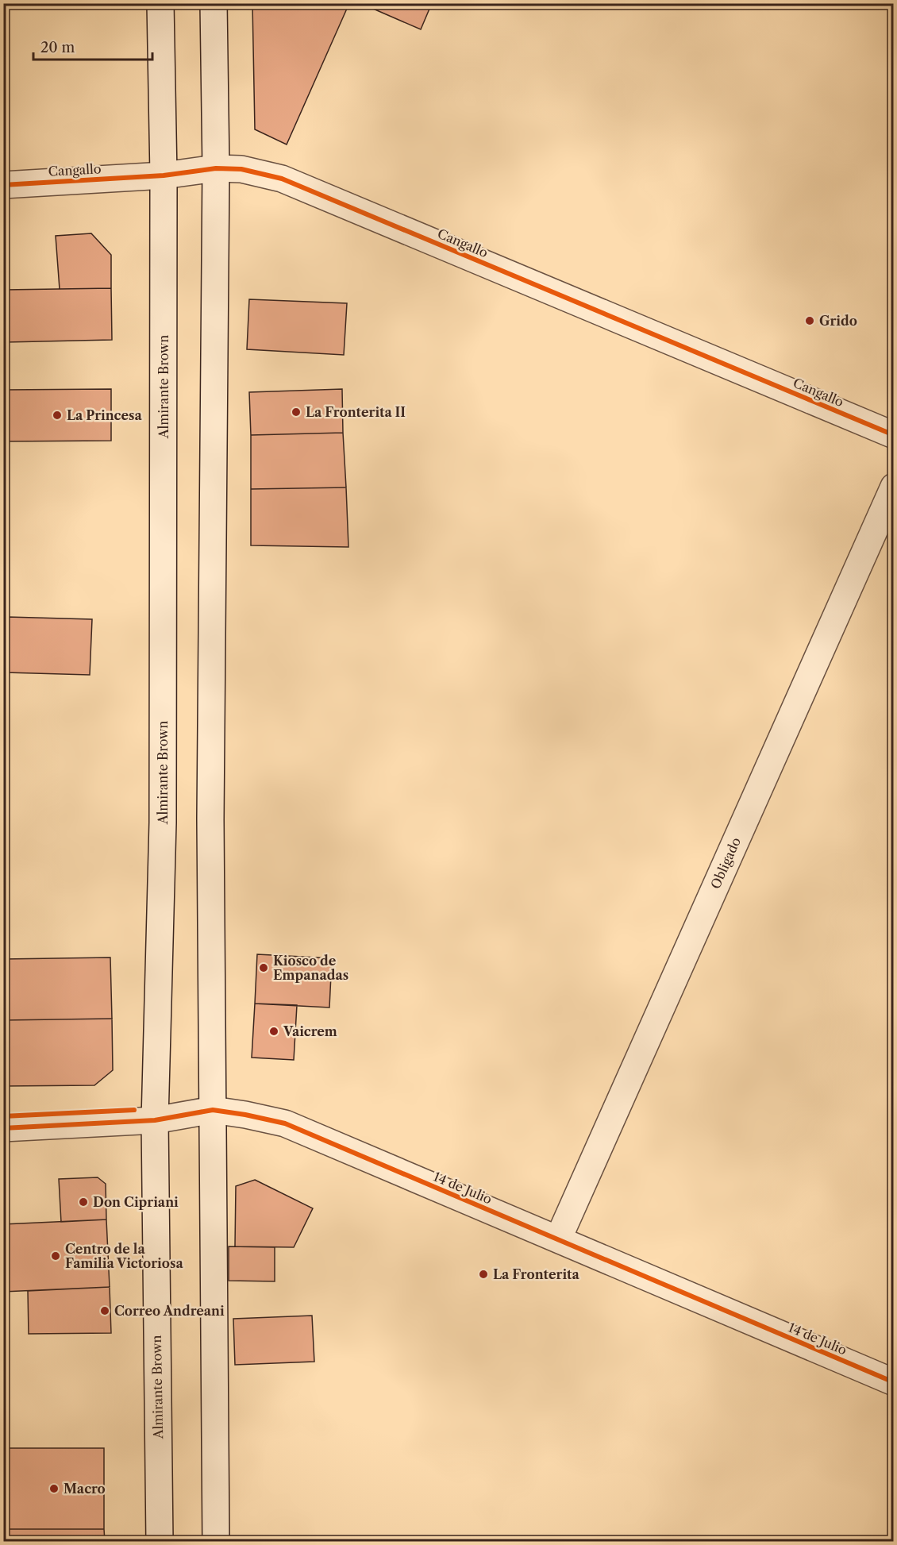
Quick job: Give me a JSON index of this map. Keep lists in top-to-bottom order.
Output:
{
  "streets": {
    "main road": [
      "Cangallo",
      "Almirante Brown",
      "Obligado",
      "14 de Julio"
    ]
  },
  "crossings": [
    ["Cangallo", "Almirante Brown"],
    ["Almirante Brown", "14 de Julio"],
    ["Obligado", "14 de Julio"]
  ],
  "places": [
    "Grido",
    "La Fronterita II",
    "La Princesa",
    "Kiosco de Empanadas",
    "Vaicrem",
    "Don Cipriani",
    "Centro de la Familia Victoriosa",
    "La Fronterita",
    "Correo Andreani",
    "Macro"
  ],
  "scale_bar": "20 m"
}
